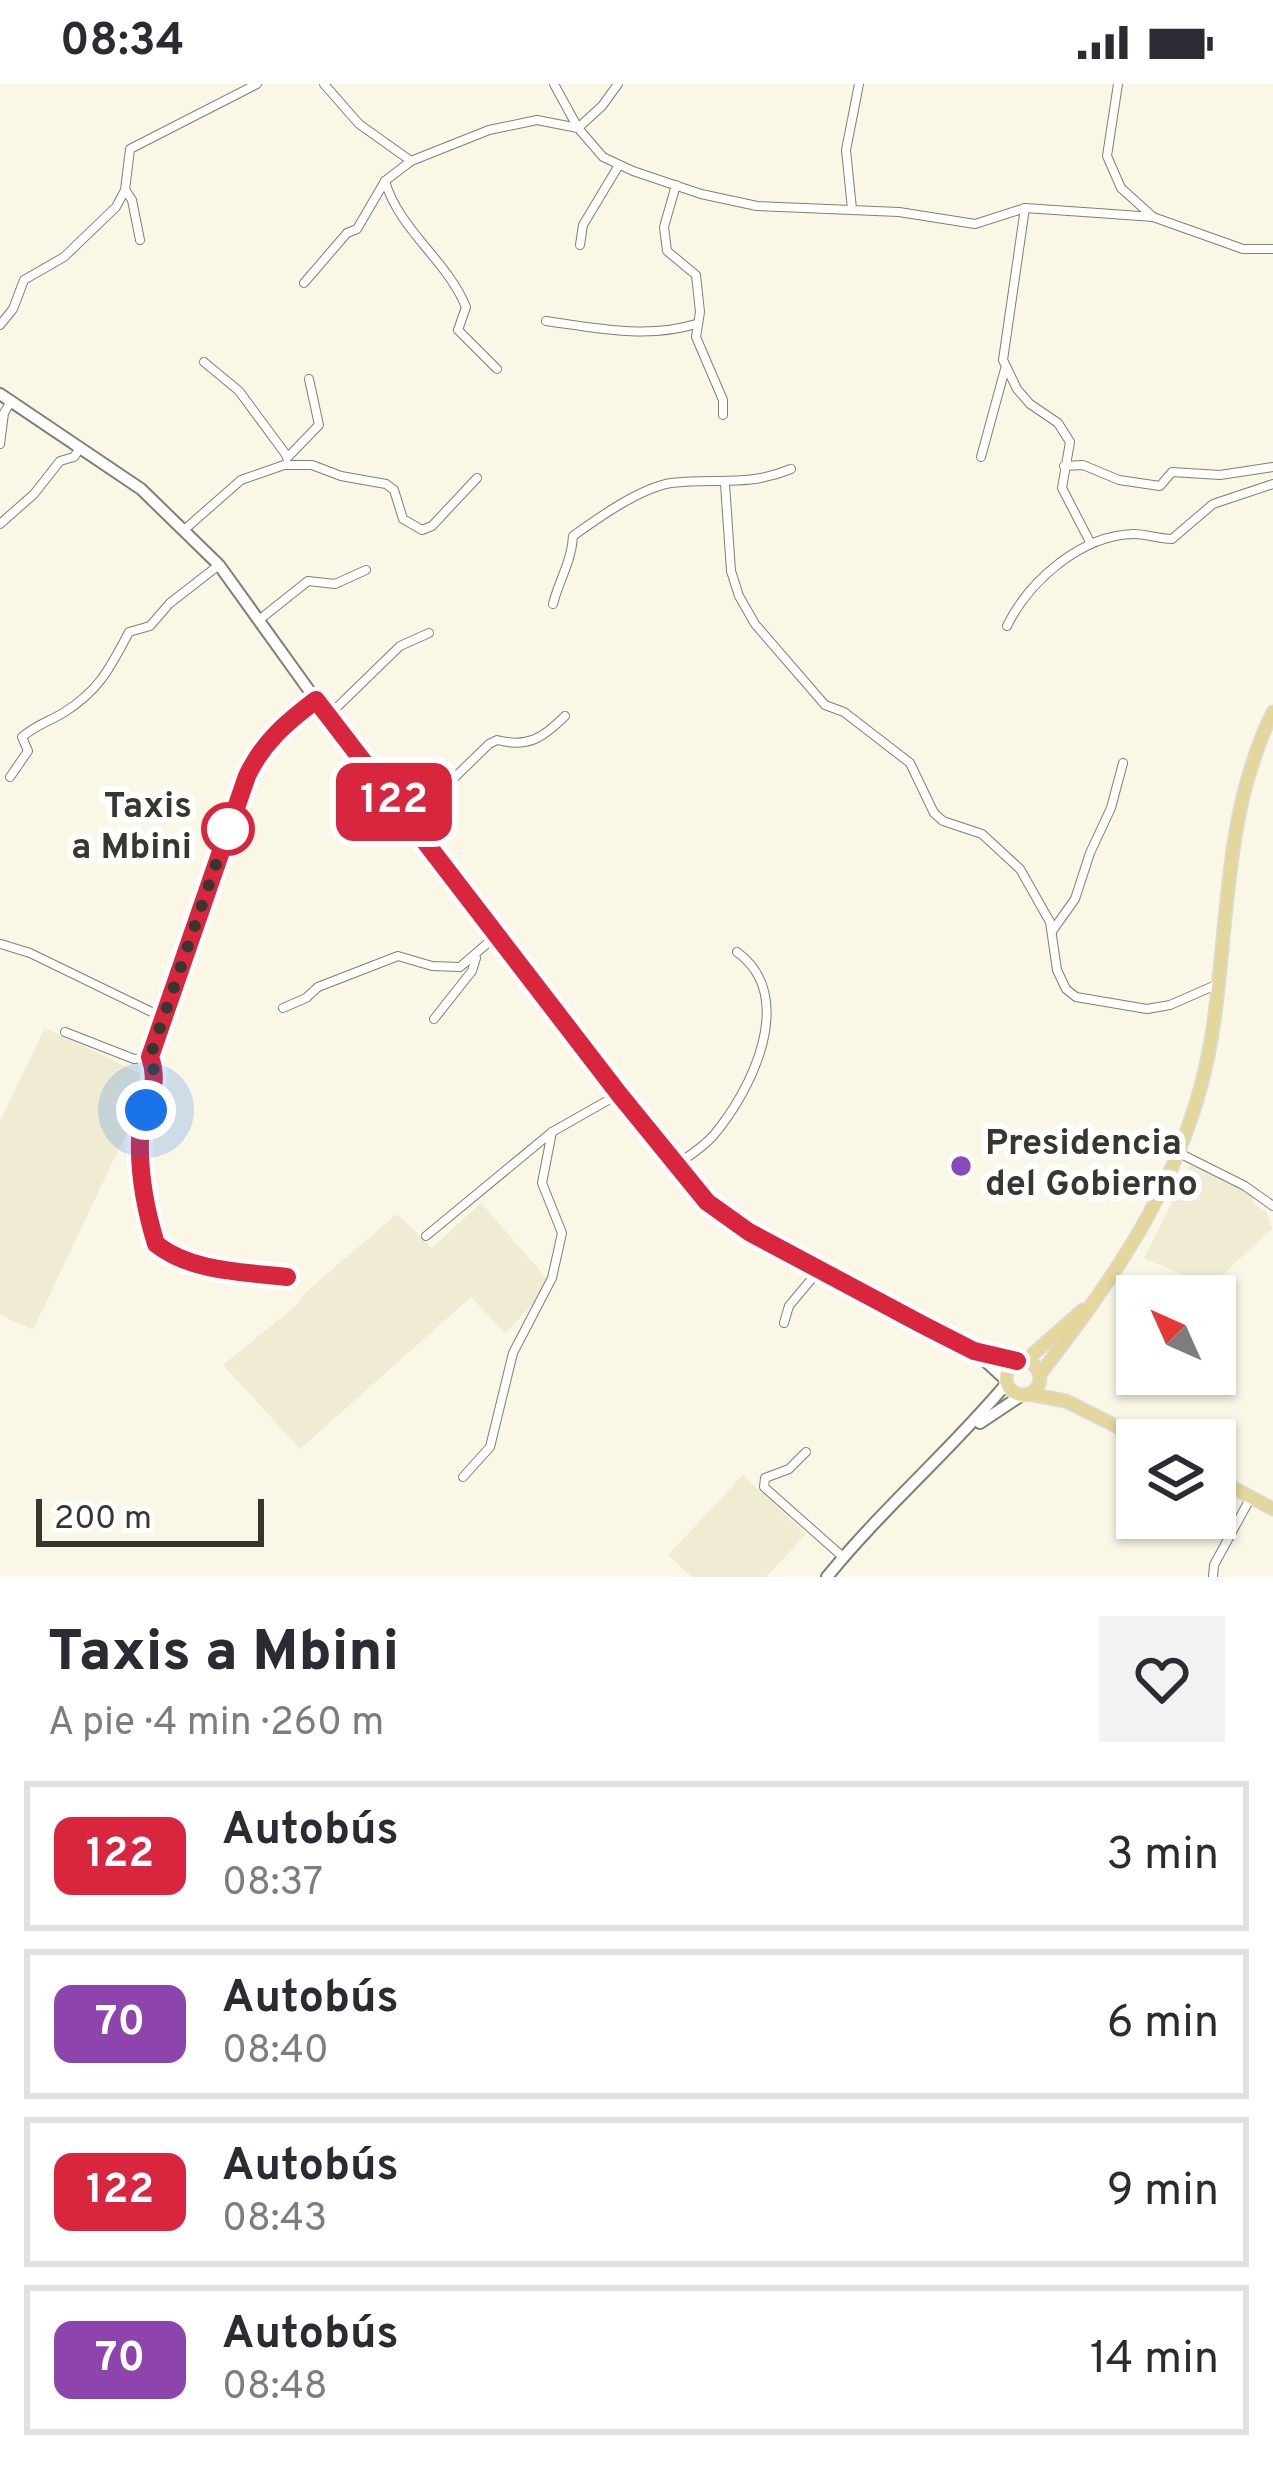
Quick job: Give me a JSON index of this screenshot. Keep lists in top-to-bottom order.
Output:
{
  "places": ["Taxis a Mbini", "Presidencia del Gobierno"],
  "lines": ["bus line 122"],
  "scale_bar": "200 m",
  "north": "top left",
  "page": {
    "status": "08:34",
    "on_map": "122",
    "scale": "200 m",
    "heading": ["Taxis a Mbini", "A pie · 4 min · 260 m"],
    "list": [
      {
        "mark": "122",
        "name": "Autobús",
        "note": "08:37",
        "value": "3 min"
      },
      {
        "mark": "70",
        "name": "Autobús",
        "note": "08:40",
        "value": "6 min"
      },
      {
        "mark": "122",
        "name": "Autobús",
        "note": "08:43",
        "value": "9 min"
      },
      {
        "mark": "70",
        "name": "Autobús",
        "note": "08:48",
        "value": "14 min"
      }
    ]
  }
}
